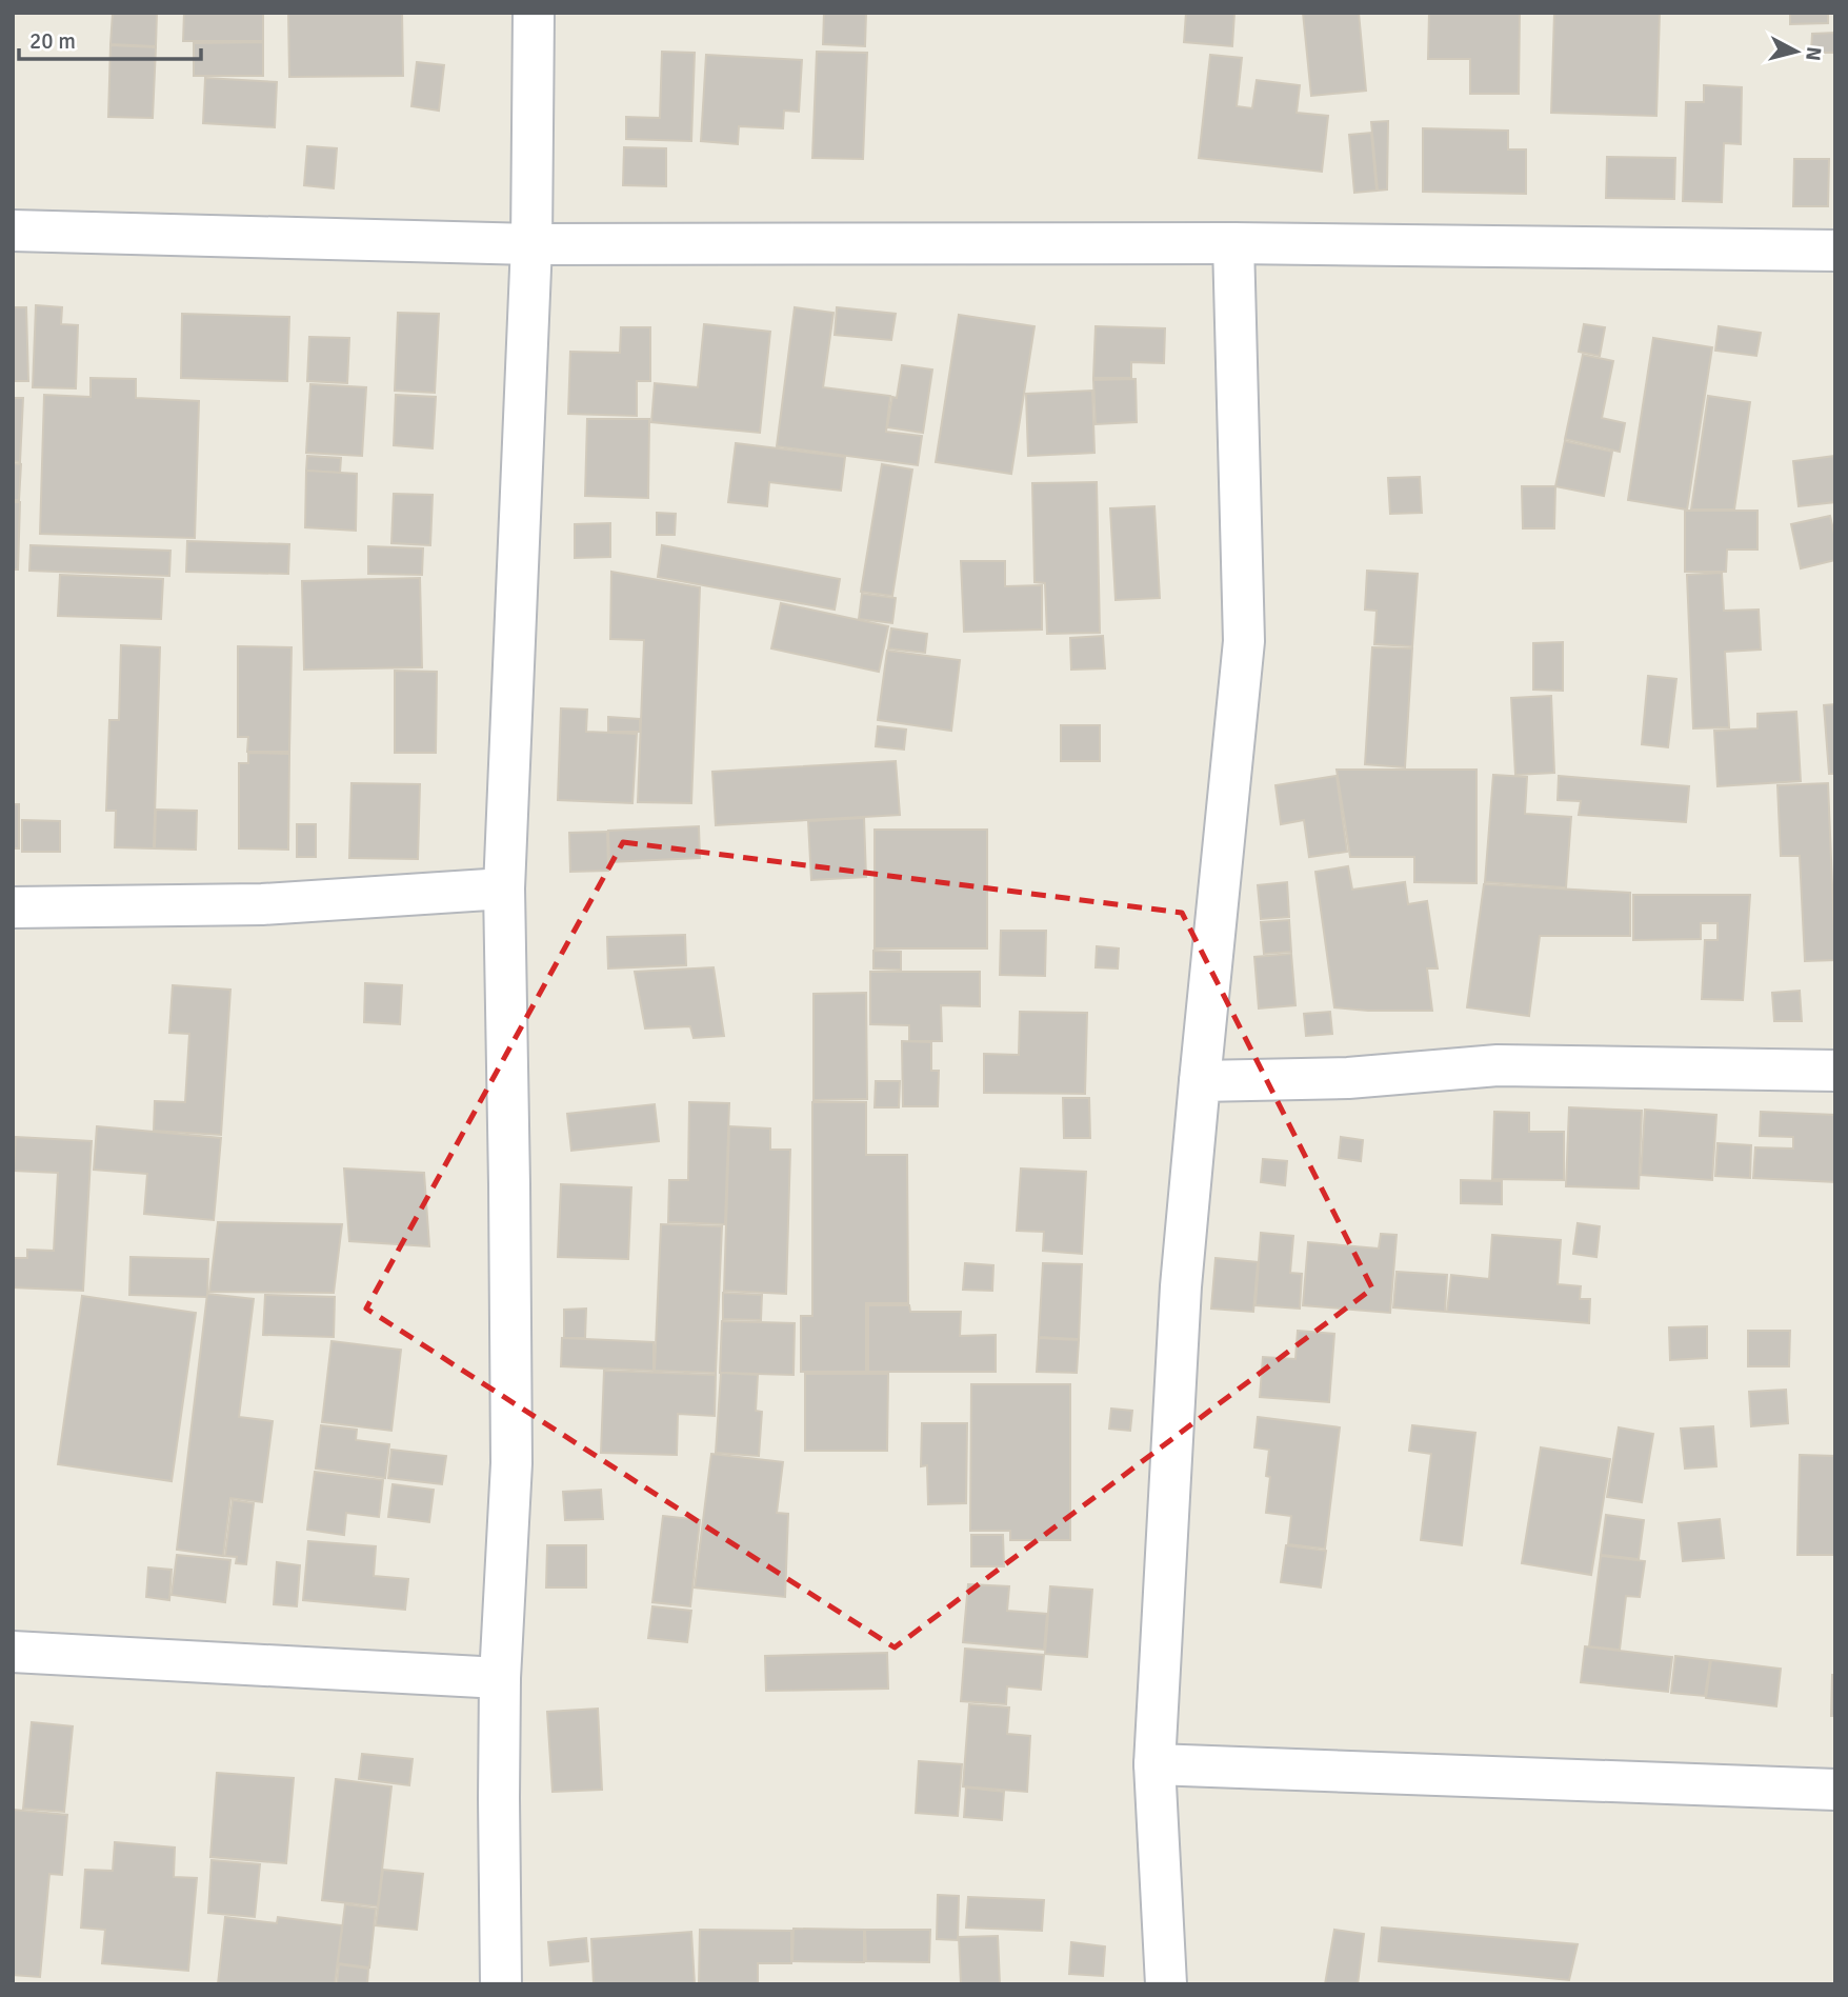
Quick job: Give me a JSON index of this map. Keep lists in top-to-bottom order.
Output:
{
  "scale_bar": "20 m",
  "north": "right"
}
